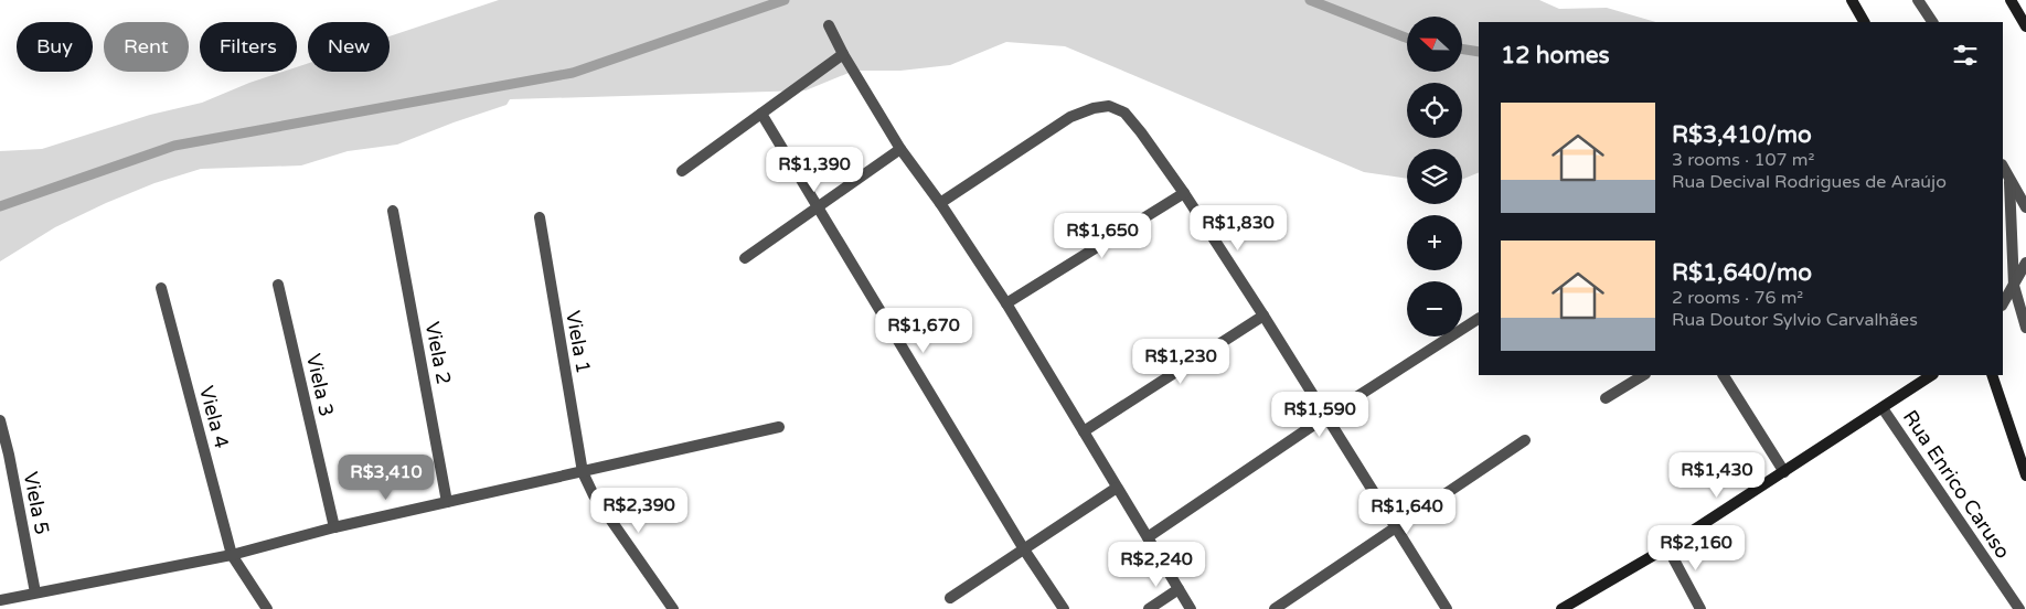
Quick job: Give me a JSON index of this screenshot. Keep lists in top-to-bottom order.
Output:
{
  "streets": {
    "street": [
      "Viela 1",
      "Viela 2",
      "Viela 3",
      "Viela 4",
      "Rua Enrico Caruso",
      "Viela 5"
    ]
  },
  "north": "left",
  "page": {
    "map_buttons": ["+", "−"],
    "chip": [
      "Buy",
      "Rent",
      "Filters",
      "New"
    ],
    "heading": "12 homes",
    "list": [
      {
        "name": "R$3,410/mo",
        "note": "3 rooms · 107 m² · Rua Decival Rodrigues de Araújo"
      },
      {
        "name": "R$1,640/mo",
        "note": "2 rooms · 76 m² · Rua Doutor Sylvio Carvalhães"
      }
    ],
    "price": [
      "R$1,390",
      "R$1,830",
      "R$1,650",
      "R$1,670",
      "R$1,230",
      "R$1,590",
      "R$1,430",
      "R$3,410",
      "R$2,390",
      "R$1,640",
      "R$2,160",
      "R$2,240"
    ]
  }
}
